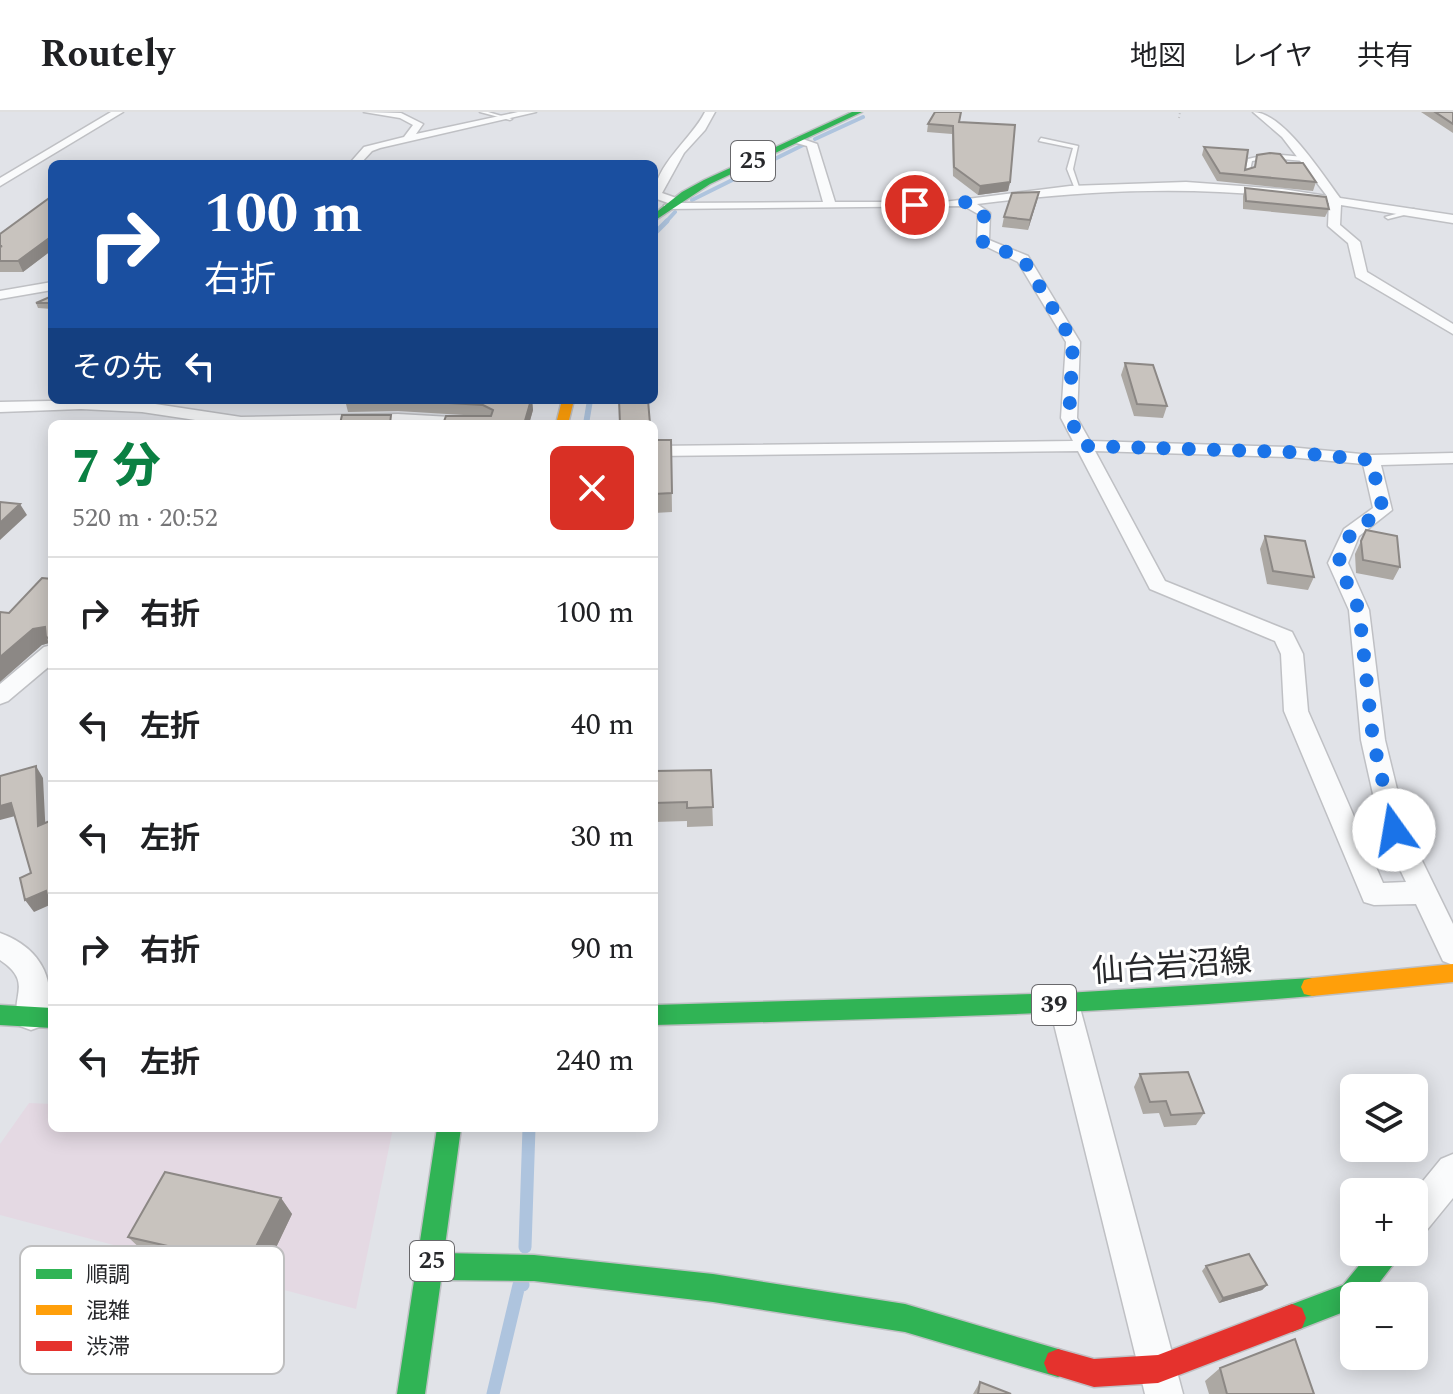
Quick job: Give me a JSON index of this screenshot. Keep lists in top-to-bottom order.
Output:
{
  "streets": {
    "main road": ["25", "仙台岩沼線", "39"]
  },
  "legend": ["順調", "混雑", "渋滞"],
  "page": {
    "header": "Routely",
    "nav": ["地図", "レイヤ", "共有"],
    "turn": ["100 m", "右折"],
    "then": "その先",
    "heading": ["7 分", "520 m · 20:52"],
    "list": [
      {
        "name": "右折",
        "value": "100 m"
      },
      {
        "name": "左折",
        "value": "40 m"
      },
      {
        "name": "左折",
        "value": "30 m"
      },
      {
        "name": "右折",
        "value": "90 m"
      },
      {
        "name": "左折",
        "value": "240 m"
      }
    ],
    "map_buttons": ["+", "−"]
  }
}
